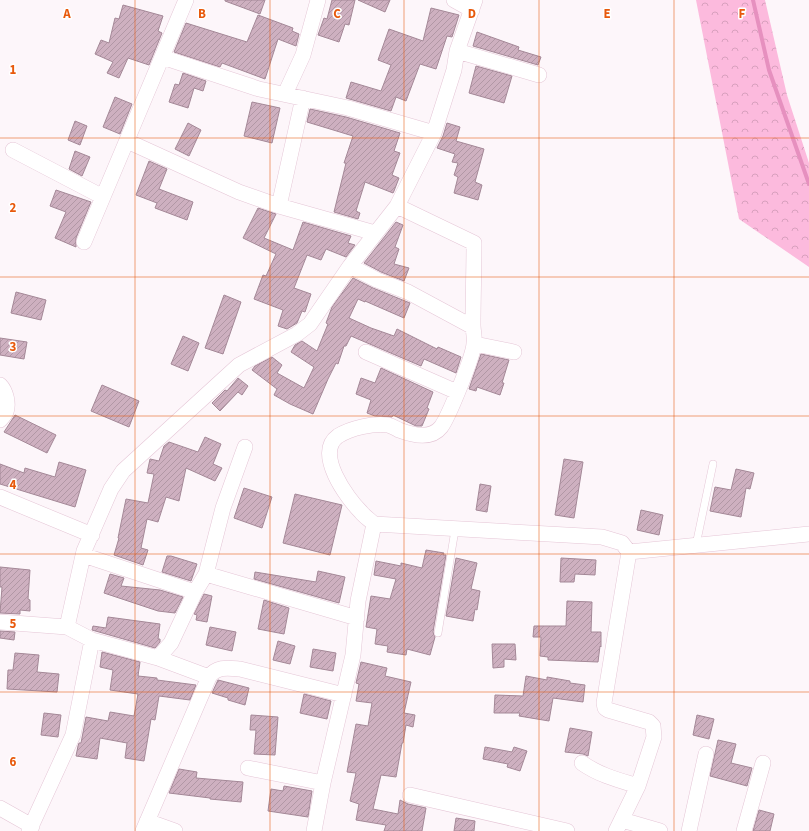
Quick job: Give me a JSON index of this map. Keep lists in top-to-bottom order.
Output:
{
  "grid": {
    "columns": [
      "A",
      "B",
      "C",
      "D",
      "E",
      "F"
    ],
    "rows": [
      "1",
      "2",
      "3",
      "4",
      "5",
      "6"
    ]
  }
}
